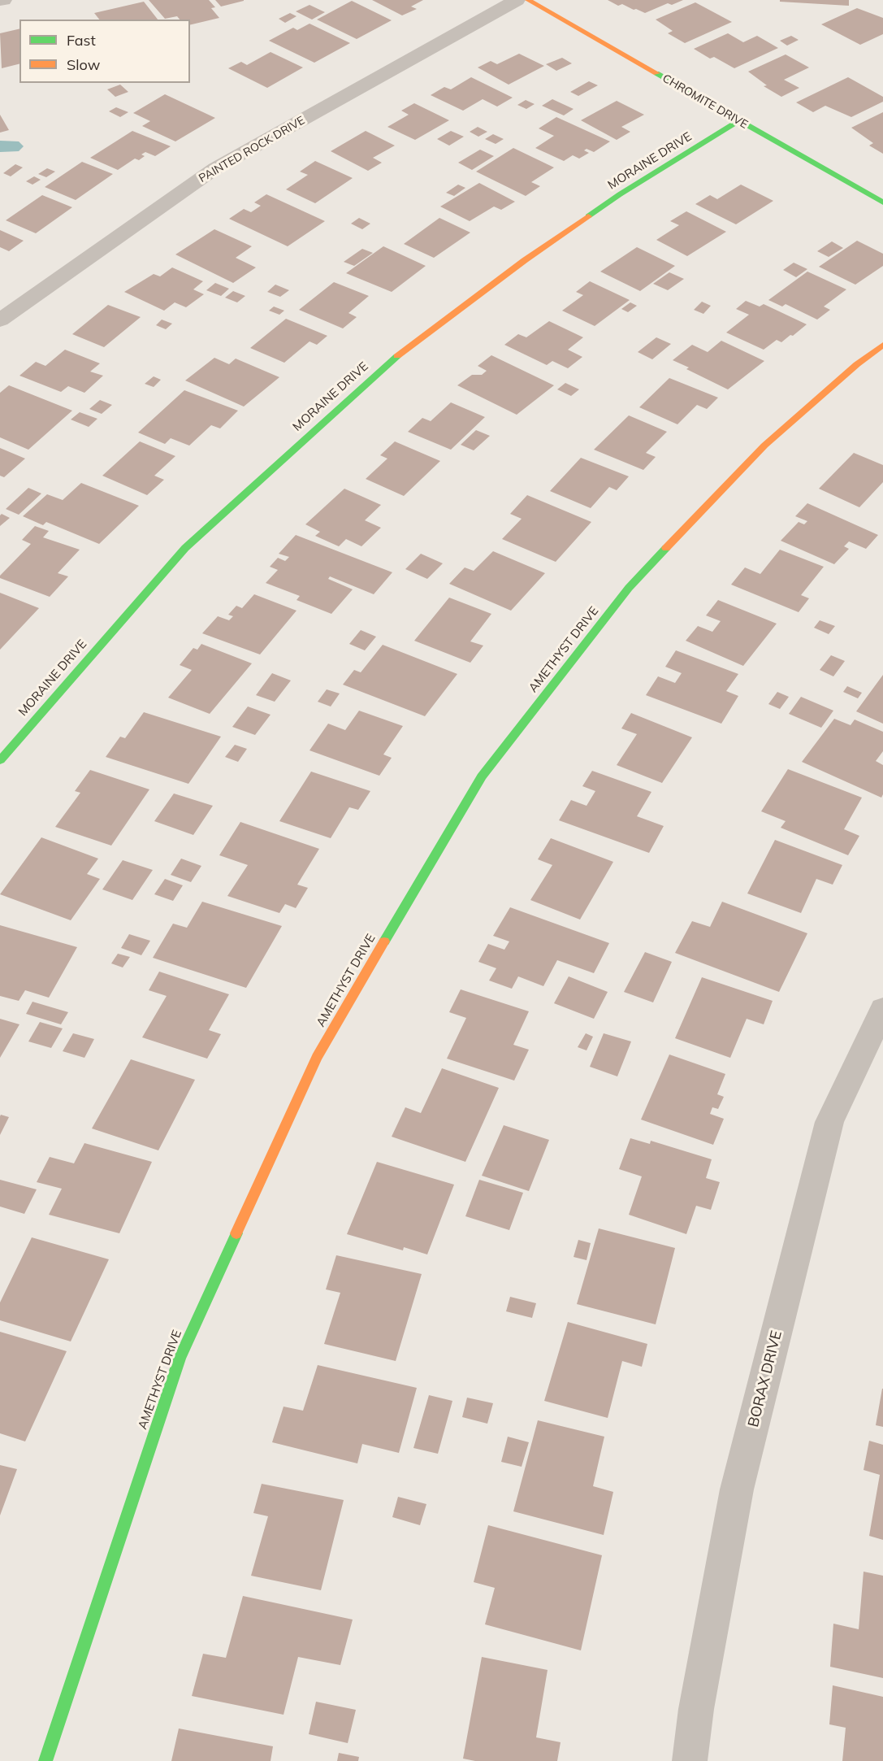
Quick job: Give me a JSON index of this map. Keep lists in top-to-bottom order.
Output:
{
  "streets": {
    "street": [
      "CHROMITE DRIVE",
      "PAINTED ROCK DRIVE",
      "MORAINE DRIVE",
      "AMETHYST DRIVE",
      "BORAX DRIVE"
    ]
  },
  "crossings": [
    ["CHROMITE DRIVE", "MORAINE DRIVE"]
  ],
  "legend": ["Fast", "Slow"]
}
